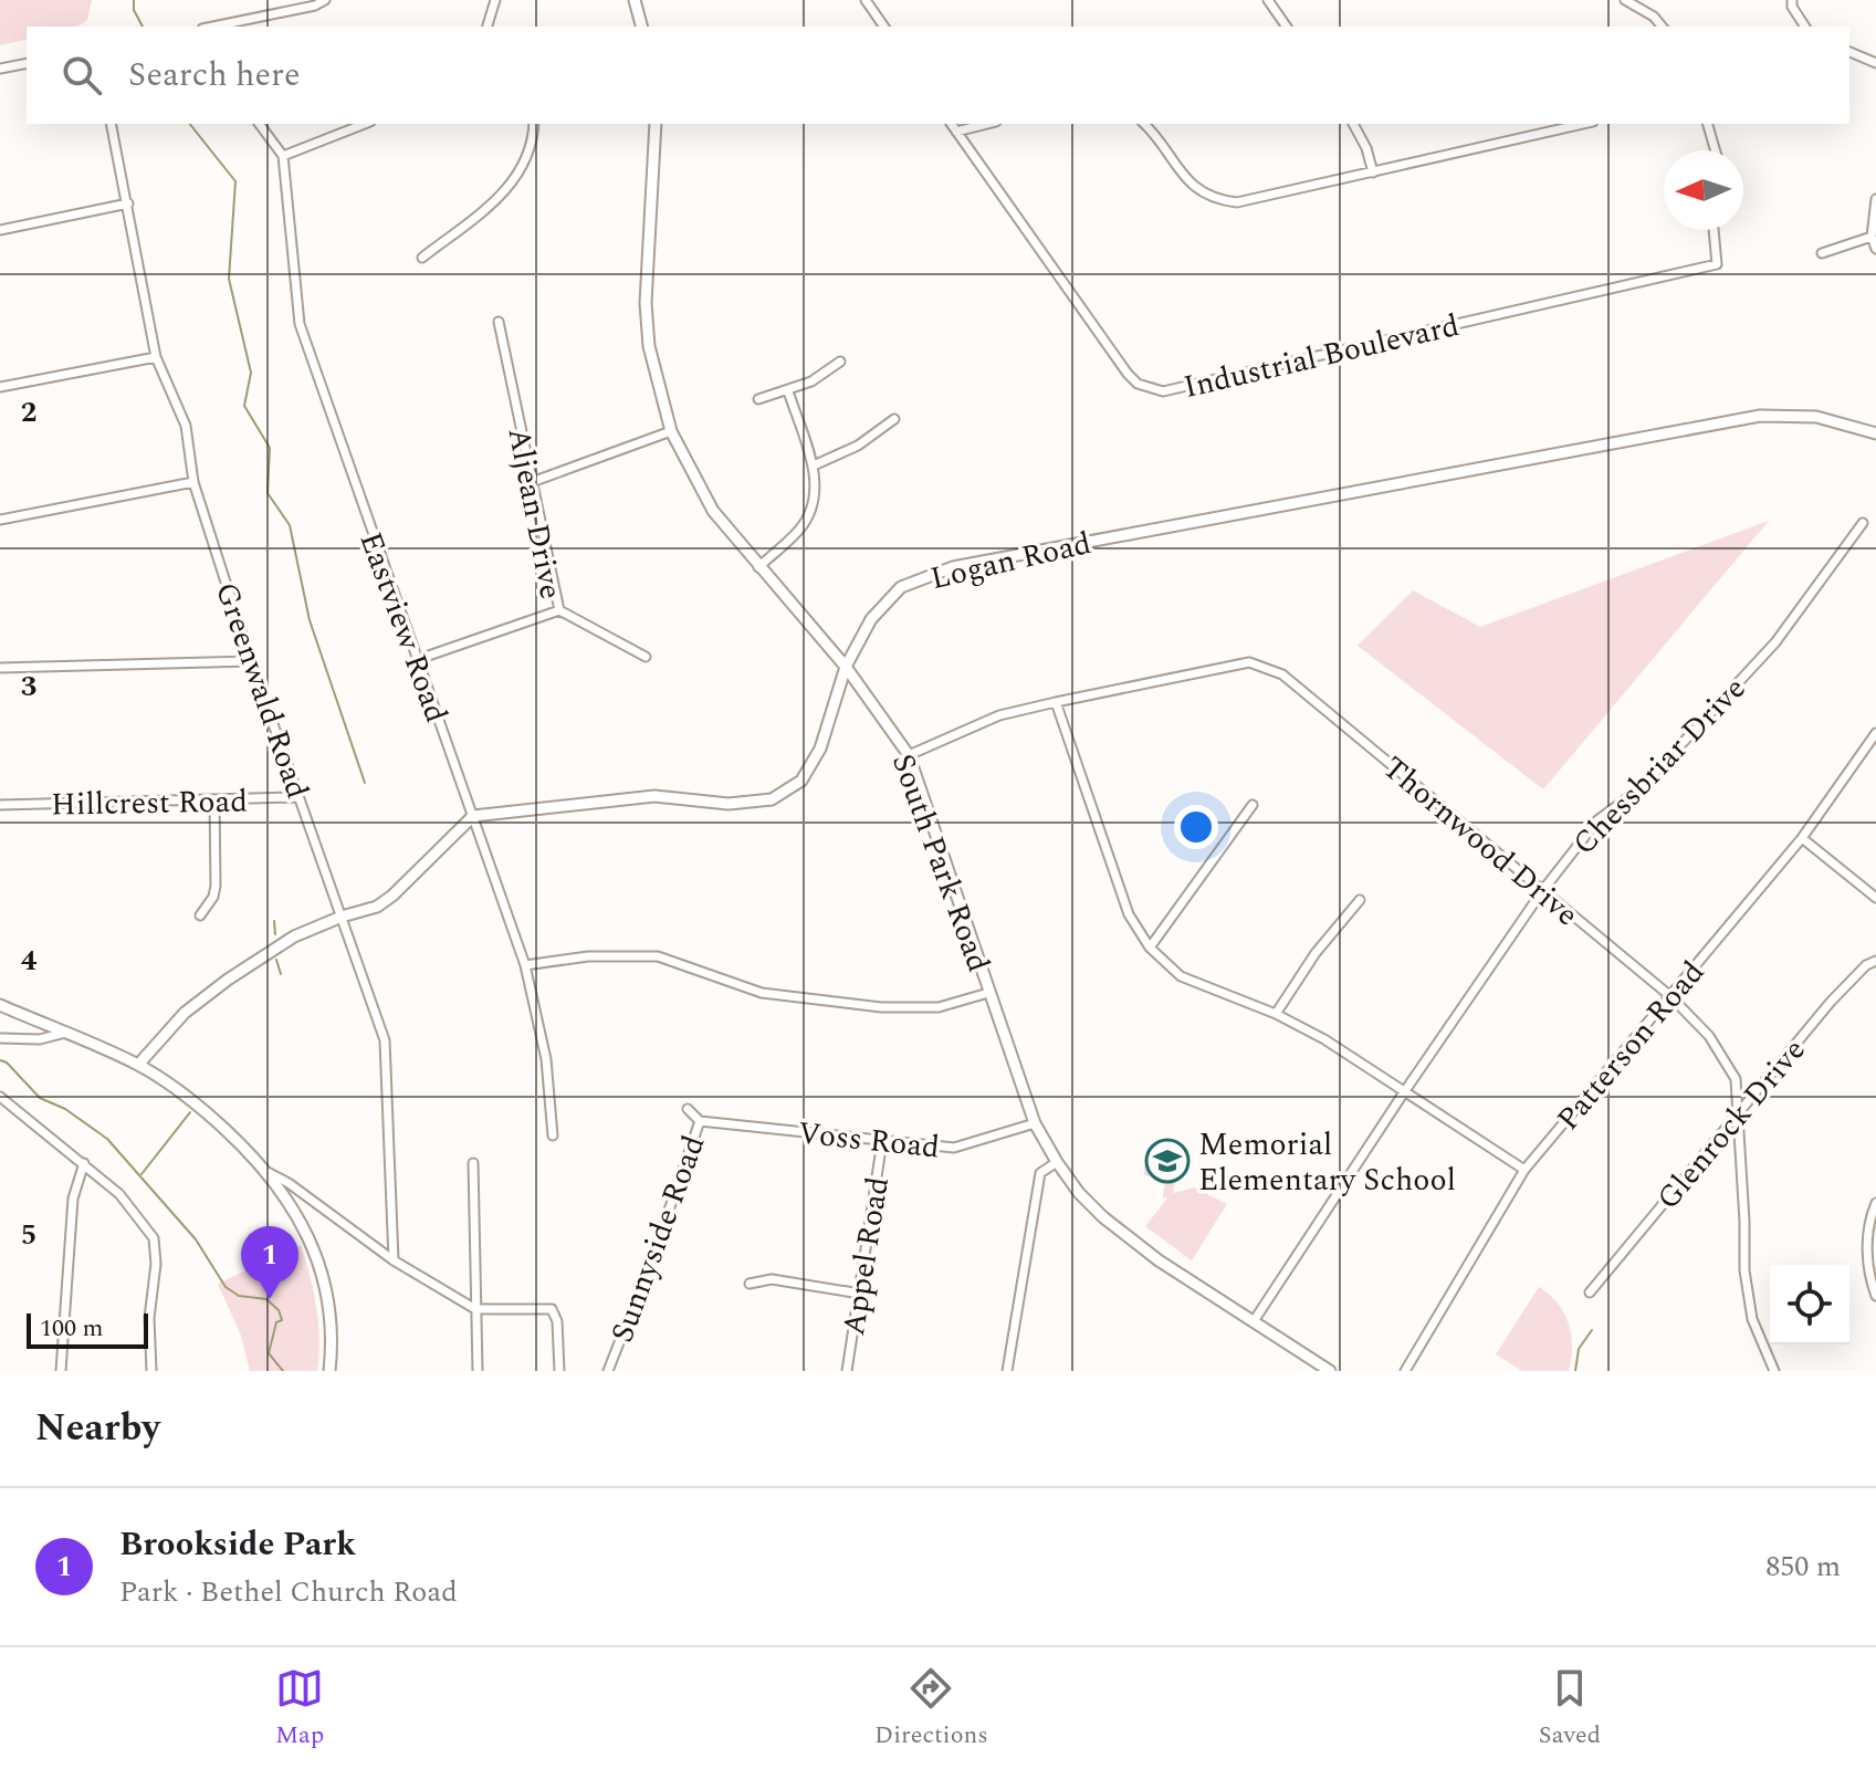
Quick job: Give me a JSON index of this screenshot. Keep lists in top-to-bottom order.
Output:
{
  "streets": {
    "street": [
      "Industrial Boulevard",
      "Aljean Drive",
      "Logan Road",
      "Eastview Road",
      "Greenwald Road",
      "Chessbriar Drive",
      "Hillcrest Road",
      "Thornwood Drive",
      "South Park Road",
      "Patterson Road",
      "Glenrock Drive",
      "Voss Road",
      "Sunnyside Road",
      "Appel Road"
    ]
  },
  "crossings": [
    ["Aljean Drive", "Eastview Road"],
    ["Logan Road", "Eastview Road"],
    ["Logan Road", "South Park Road"],
    ["Greenwald Road", "Hillcrest Road"],
    ["Chessbriar Drive", "Thornwood Drive"],
    ["Chessbriar Drive", "South Park Road"],
    ["Thornwood Drive", "South Park Road"],
    ["Thornwood Drive", "Patterson Road"],
    ["Thornwood Drive", "Glenrock Drive"],
    ["South Park Road", "Voss Road"],
    ["Voss Road", "Sunnyside Road"],
    ["Voss Road", "Appel Road"]
  ],
  "places": {
    "school or university": ["Memorial Elementary School"]
  },
  "scale_bar": "100 m",
  "north": "left",
  "page": {
    "search": "Search here",
    "pins": "1",
    "scale": "100 m",
    "heading": "Nearby",
    "list": [
      {
        "mark": "1",
        "name": "Brookside Park",
        "note": "Park · Bethel Church Road",
        "value": "850 m"
      }
    ],
    "nav": ["Map", "Directions", "Saved"]
  },
  "grid": {
    "rows": [
      "2",
      "3",
      "4",
      "5"
    ]
  }
}
